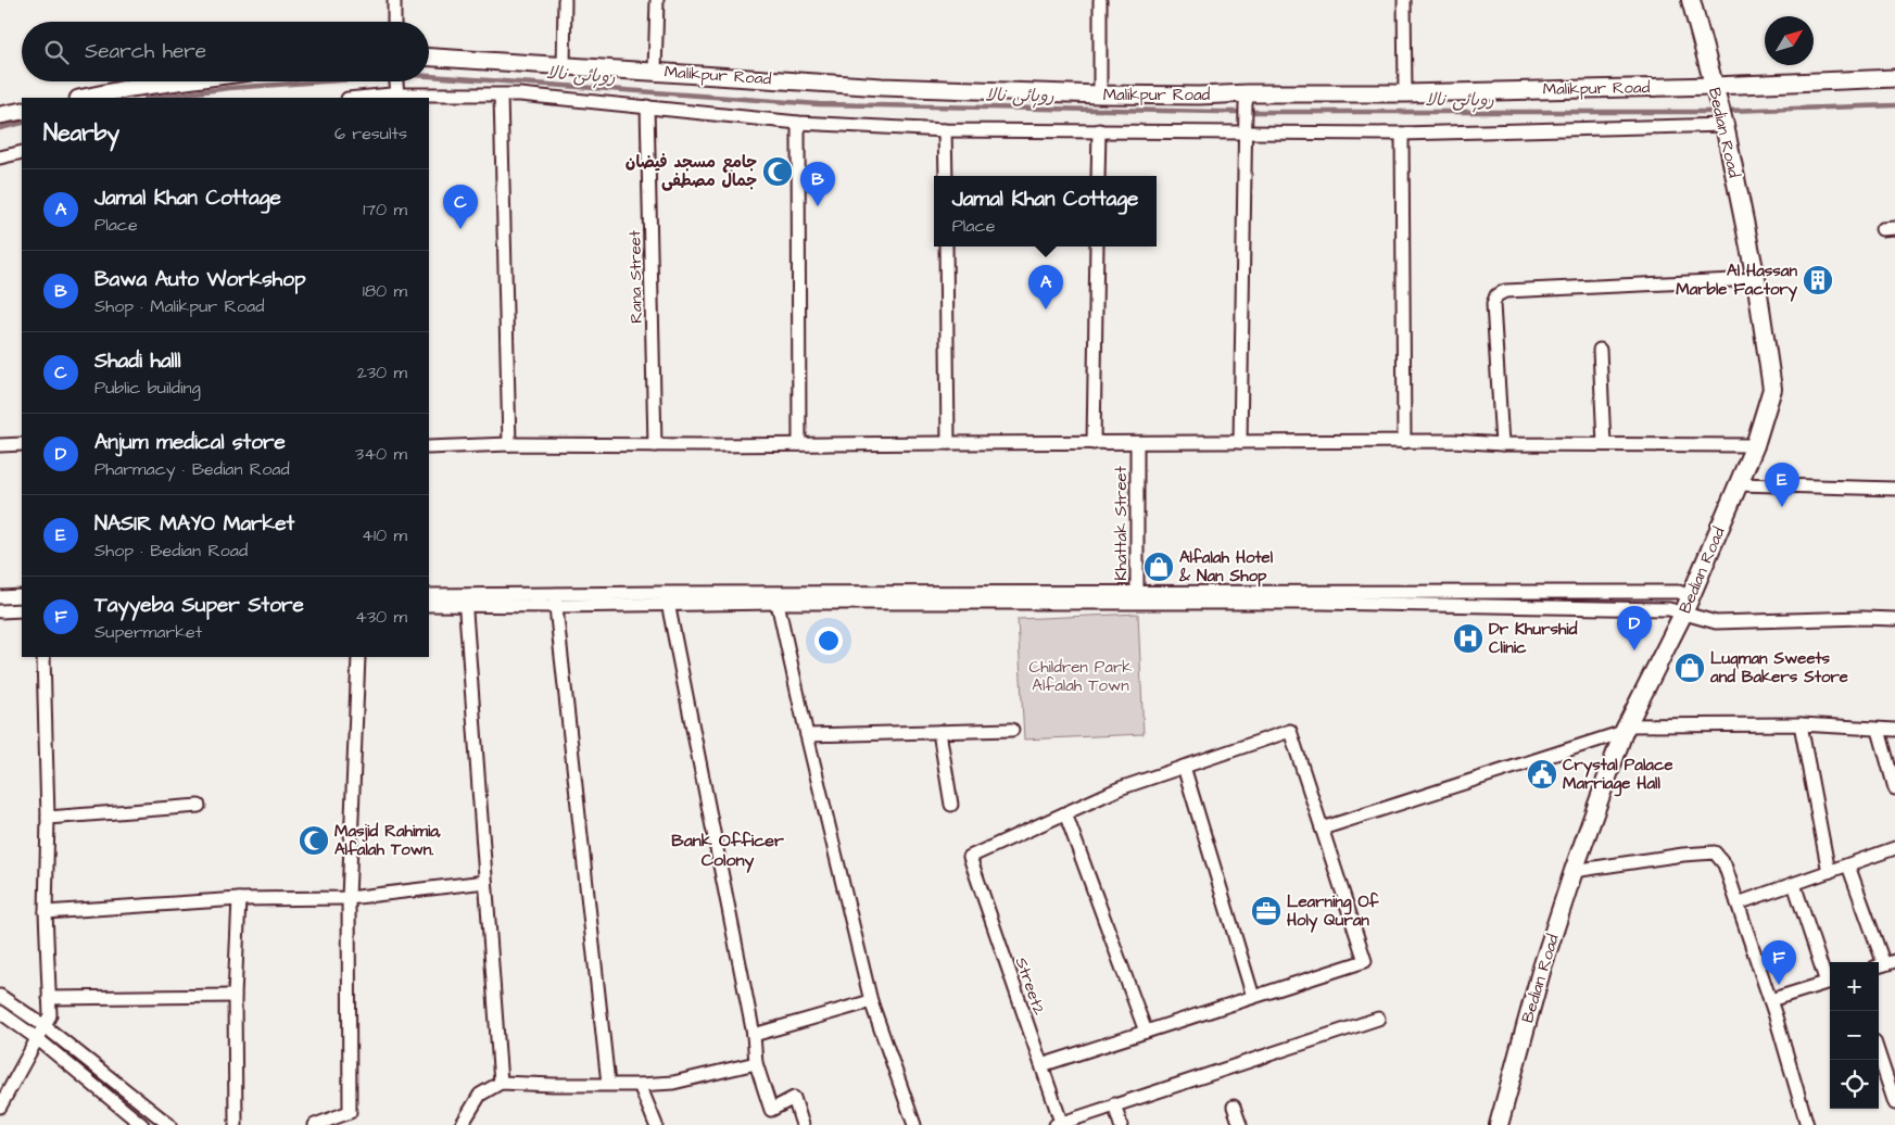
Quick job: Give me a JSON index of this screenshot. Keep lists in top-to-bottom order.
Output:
{
  "streets": {
    "main road": ["Bedian Road"],
    "street": [
      "Malikpur Road",
      "Rana Street",
      "Khattak Street",
      "Street2"
    ]
  },
  "crossings": [
    ["Malikpur Road", "Bedian Road"]
  ],
  "districts": ["Bank Officer Colony"],
  "water": ["روہائی نالا"],
  "parks": ["Children Park Alfalah Town"],
  "places": {
    "mosque": ["جامع مسجد فیضان جمال مصطفی", "Masjid Rahimia, Alfalah Town."],
    "building": ["Al Hassan Marble Factory"],
    "shop": ["Alfalah Hotel & Nan Shop", "Luqman Sweets and Bakers Store"],
    "hospital": ["Dr Khurshid Clinic"],
    "public building": ["Crystal Palace Marriage Hall"],
    "office": ["Learning Of Holy Quran"]
  },
  "north": "top right",
  "page": {
    "search": "Search here",
    "heading": ["Nearby", "6 results"],
    "pins": [
      "B",
      "C",
      "A",
      "E",
      "D",
      "F"
    ],
    "list": [
      {
        "mark": "A",
        "name": "Jamal Khan Cottage",
        "note": "Place",
        "value": "170 m"
      },
      {
        "mark": "B",
        "name": "Bawa Auto Workshop",
        "note": "Shop · Malikpur Road",
        "value": "180 m"
      },
      {
        "mark": "C",
        "name": "Shadi halll",
        "note": "Public building",
        "value": "230 m"
      },
      {
        "mark": "D",
        "name": "Anjum medical store",
        "note": "Pharmacy · Bedian Road",
        "value": "340 m"
      },
      {
        "mark": "E",
        "name": "NASIR MAYO Market",
        "note": "Shop · Bedian Road",
        "value": "410 m"
      },
      {
        "mark": "F",
        "name": "Tayyeba Super Store",
        "note": "Supermarket",
        "value": "430 m"
      }
    ],
    "popup": ["Jamal Khan Cottage", "Place"],
    "map_buttons": ["+", "−"]
  }
}
